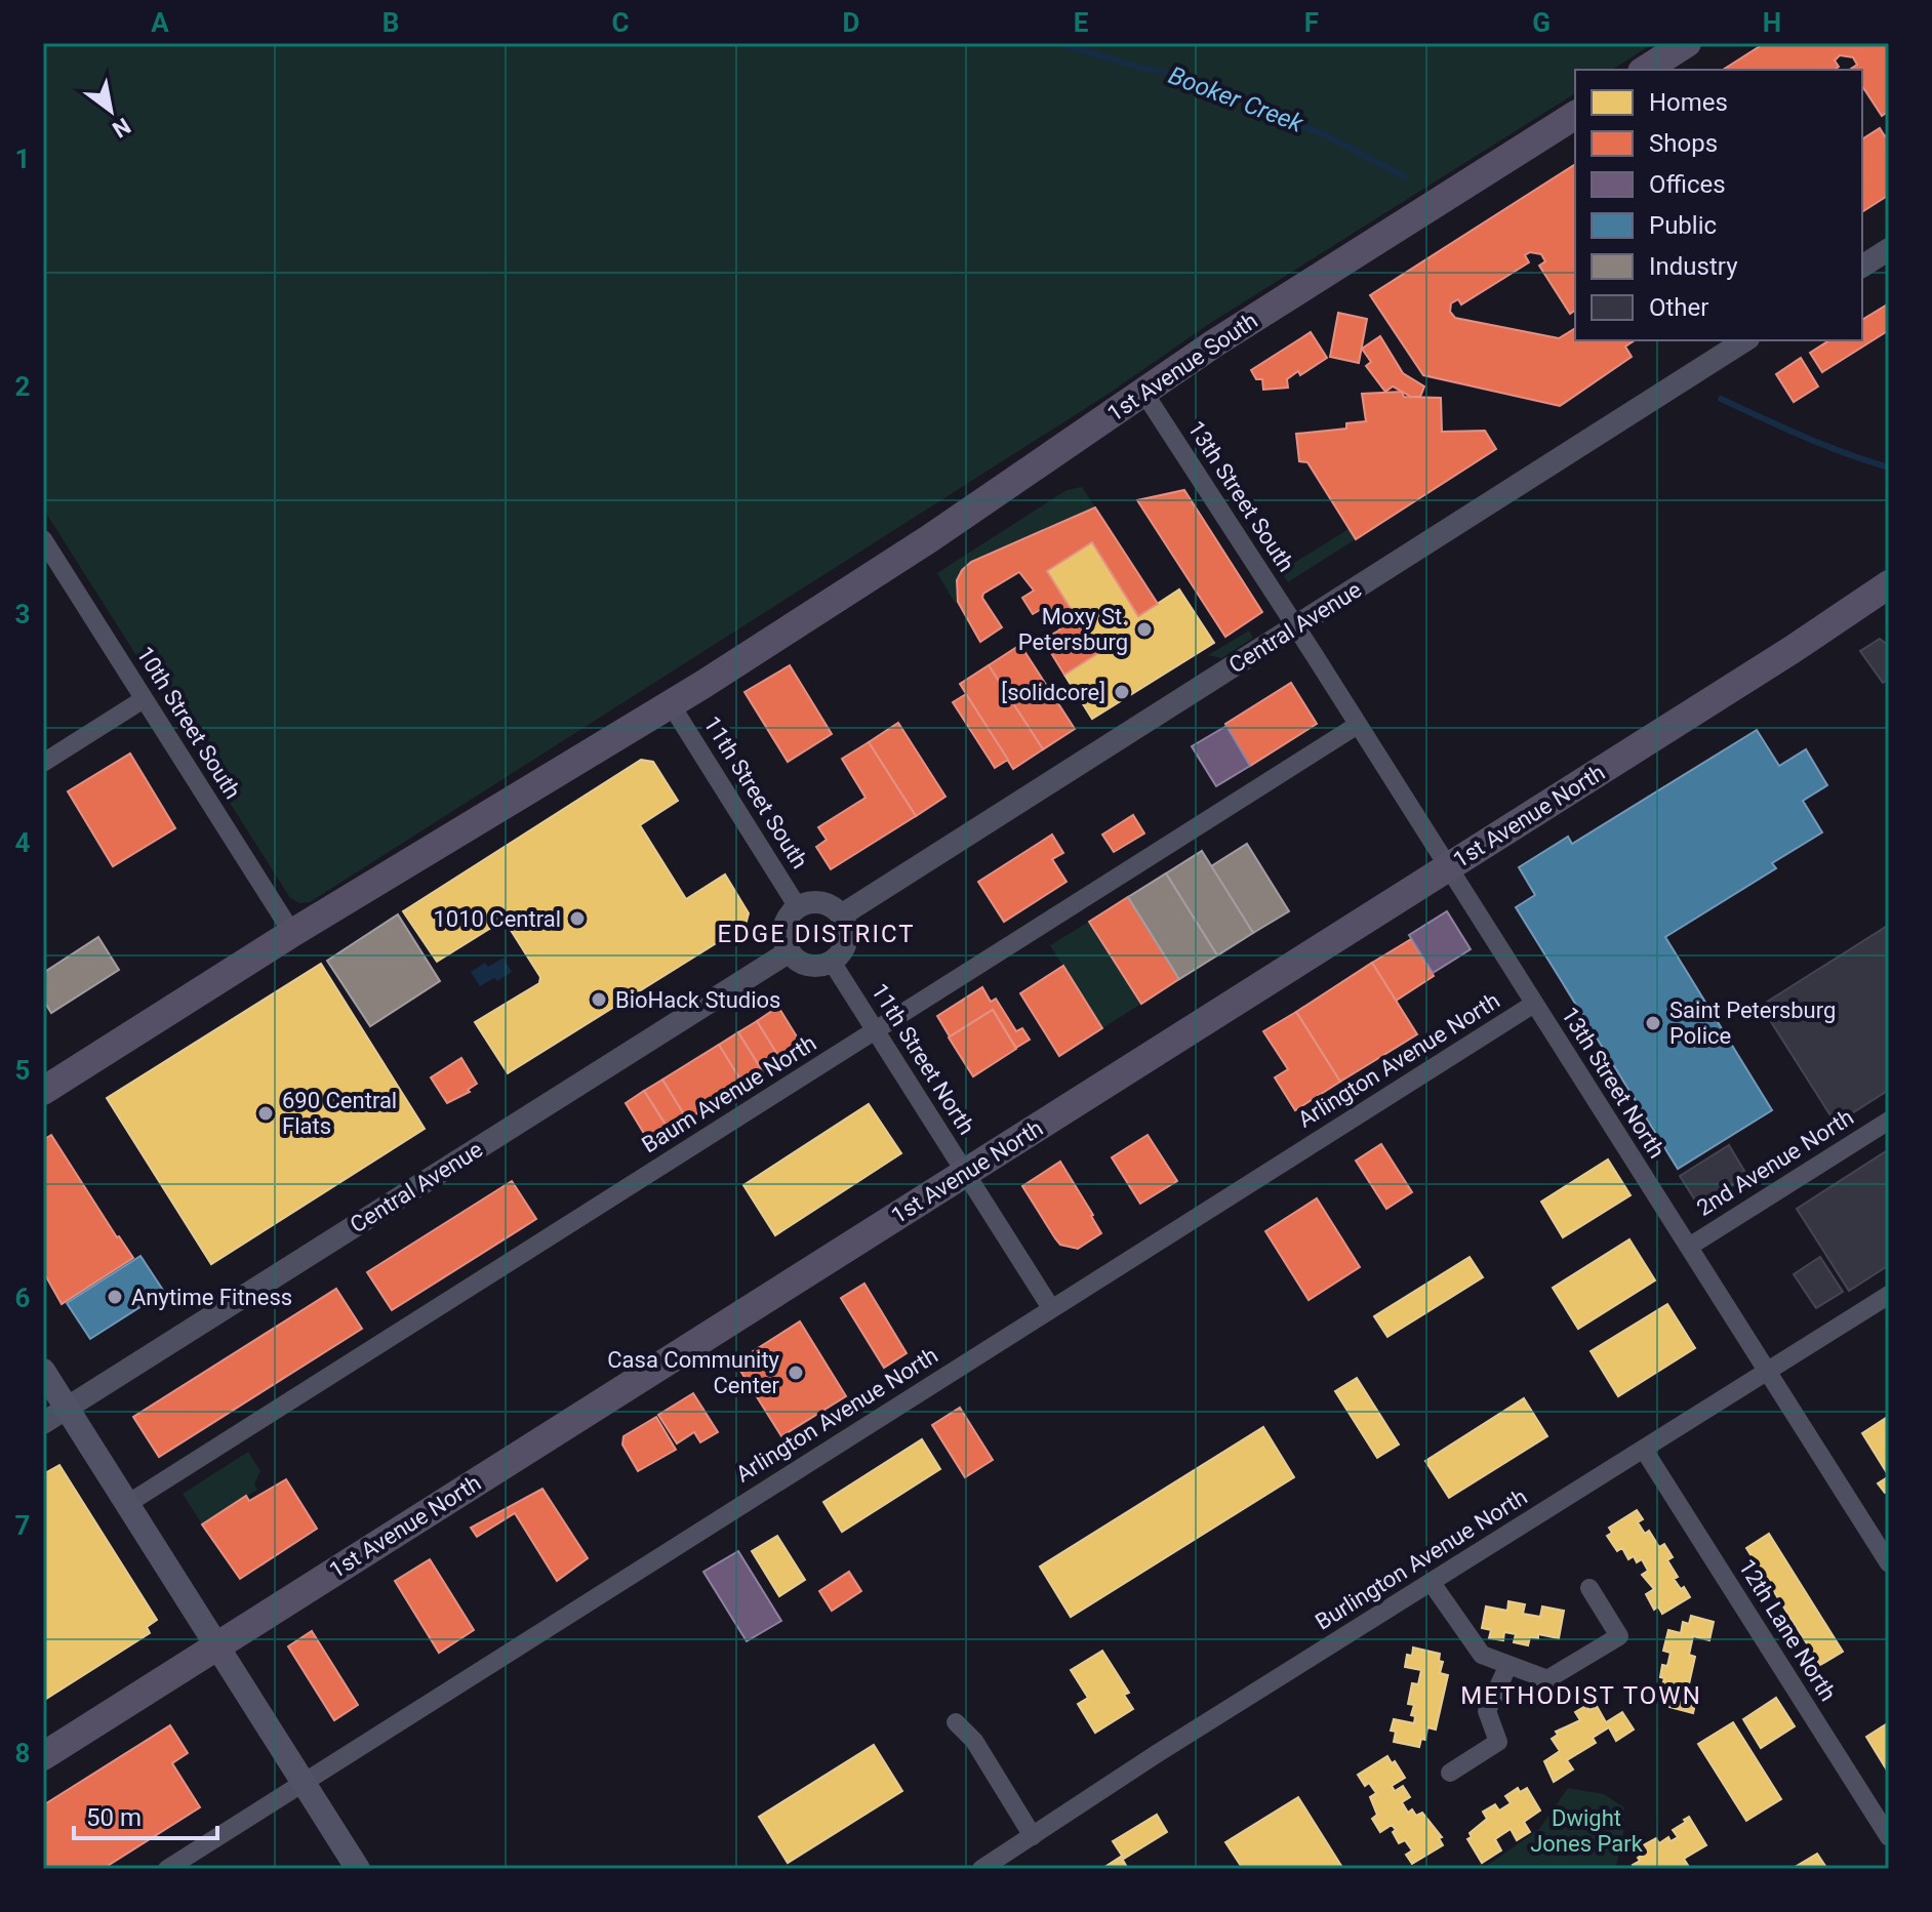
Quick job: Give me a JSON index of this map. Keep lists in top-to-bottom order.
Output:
{
  "streets": {
    "main road": ["1st Avenue South", "1st Avenue North"],
    "street": [
      "13th Street South",
      "Central Avenue",
      "10th Street South",
      "11th Street South",
      "11th Street North",
      "Arlington Avenue North",
      "13th Street North",
      "Baum Avenue North",
      "2nd Avenue North",
      "Burlington Avenue North",
      "12th Lane North"
    ]
  },
  "crossings": [
    ["1st Avenue South", "13th Street South"],
    ["1st Avenue South", "10th Street South"],
    ["1st Avenue South", "11th Street South"],
    ["13th Street South", "Central Avenue"],
    ["13th Street South", "13th Street North"],
    ["Central Avenue", "11th Street South"],
    ["Central Avenue", "11th Street North"],
    ["Central Avenue", "13th Street North"],
    ["11th Street South", "11th Street North"],
    ["1st Avenue North", "11th Street North"],
    ["1st Avenue North", "13th Street North"],
    ["11th Street North", "Arlington Avenue North"],
    ["11th Street North", "Baum Avenue North"],
    ["Arlington Avenue North", "13th Street North"],
    ["13th Street North", "Baum Avenue North"],
    ["13th Street North", "2nd Avenue North"],
    ["13th Street North", "Burlington Avenue North"],
    ["Burlington Avenue North", "12th Lane North"]
  ],
  "districts": ["EDGE DISTRICT", "METHODIST TOWN"],
  "water": ["Booker Creek"],
  "parks": ["Dwight Jones Park"],
  "places": [
    "Moxy St. Petersburg",
    "[solidcore]",
    "1010 Central",
    "BioHack Studios",
    "Saint Petersburg Police",
    "690 Central Flats",
    "Anytime Fitness",
    "Casa Community Center"
  ],
  "legend": [
    "Homes",
    "Shops",
    "Offices",
    "Public",
    "Industry",
    "Other"
  ],
  "scale_bar": "50 m",
  "north": "bottom right",
  "grid": {
    "columns": [
      "A",
      "B",
      "C",
      "D",
      "E",
      "F",
      "G",
      "H"
    ],
    "rows": [
      "1",
      "2",
      "3",
      "4",
      "5",
      "6",
      "7",
      "8"
    ]
  }
}
